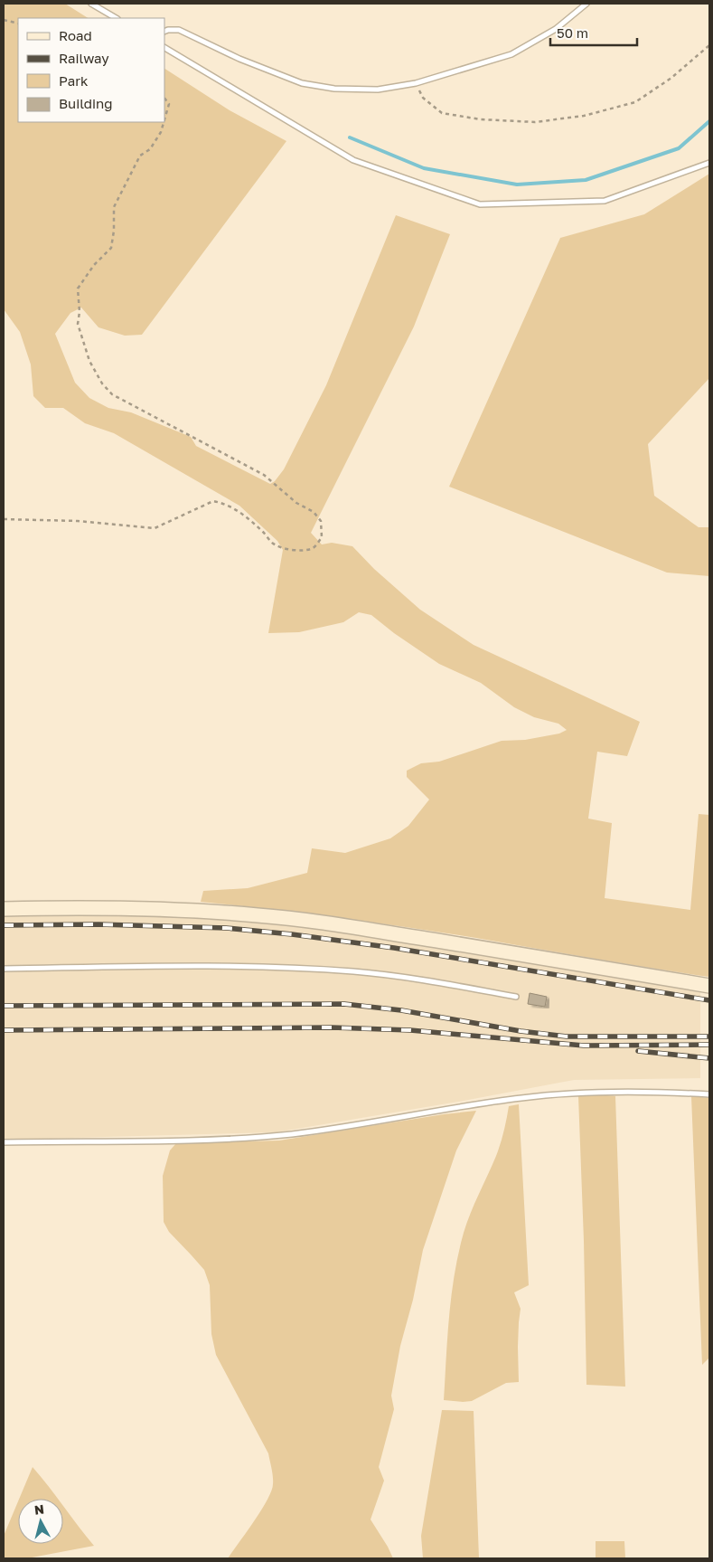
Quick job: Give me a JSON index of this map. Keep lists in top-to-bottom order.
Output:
{
  "legend": [
    "Road",
    "Railway",
    "Park",
    "Building"
  ],
  "scale_bar": "50 m",
  "north": "top"
}
